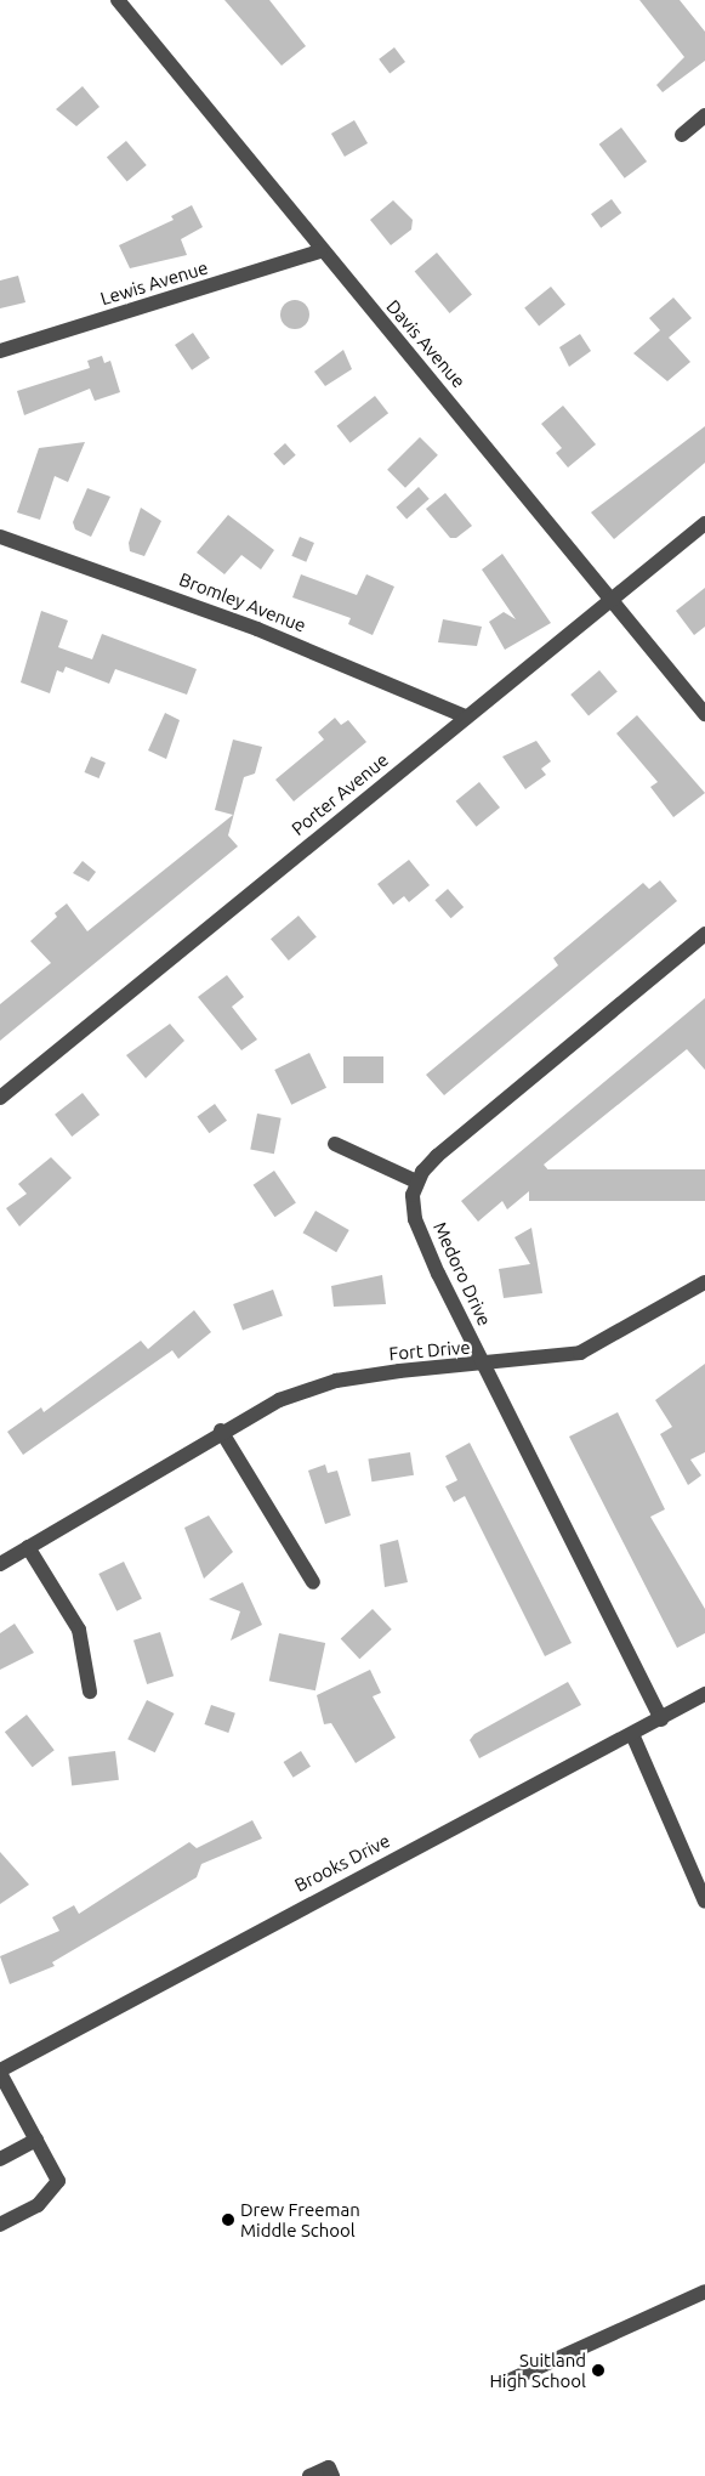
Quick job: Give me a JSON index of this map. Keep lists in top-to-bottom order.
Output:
{
  "streets": {
    "street": [
      "Lewis Avenue",
      "Davis Avenue",
      "Bromley Avenue",
      "Porter Avenue",
      "Medoro Drive",
      "Fort Drive",
      "Brooks Drive"
    ]
  },
  "crossings": [
    ["Lewis Avenue", "Davis Avenue"],
    ["Davis Avenue", "Porter Avenue"],
    ["Bromley Avenue", "Porter Avenue"],
    ["Medoro Drive", "Fort Drive"],
    ["Medoro Drive", "Brooks Drive"]
  ],
  "places": ["Drew Freeman Middle School", "Suitland High School"]
}
